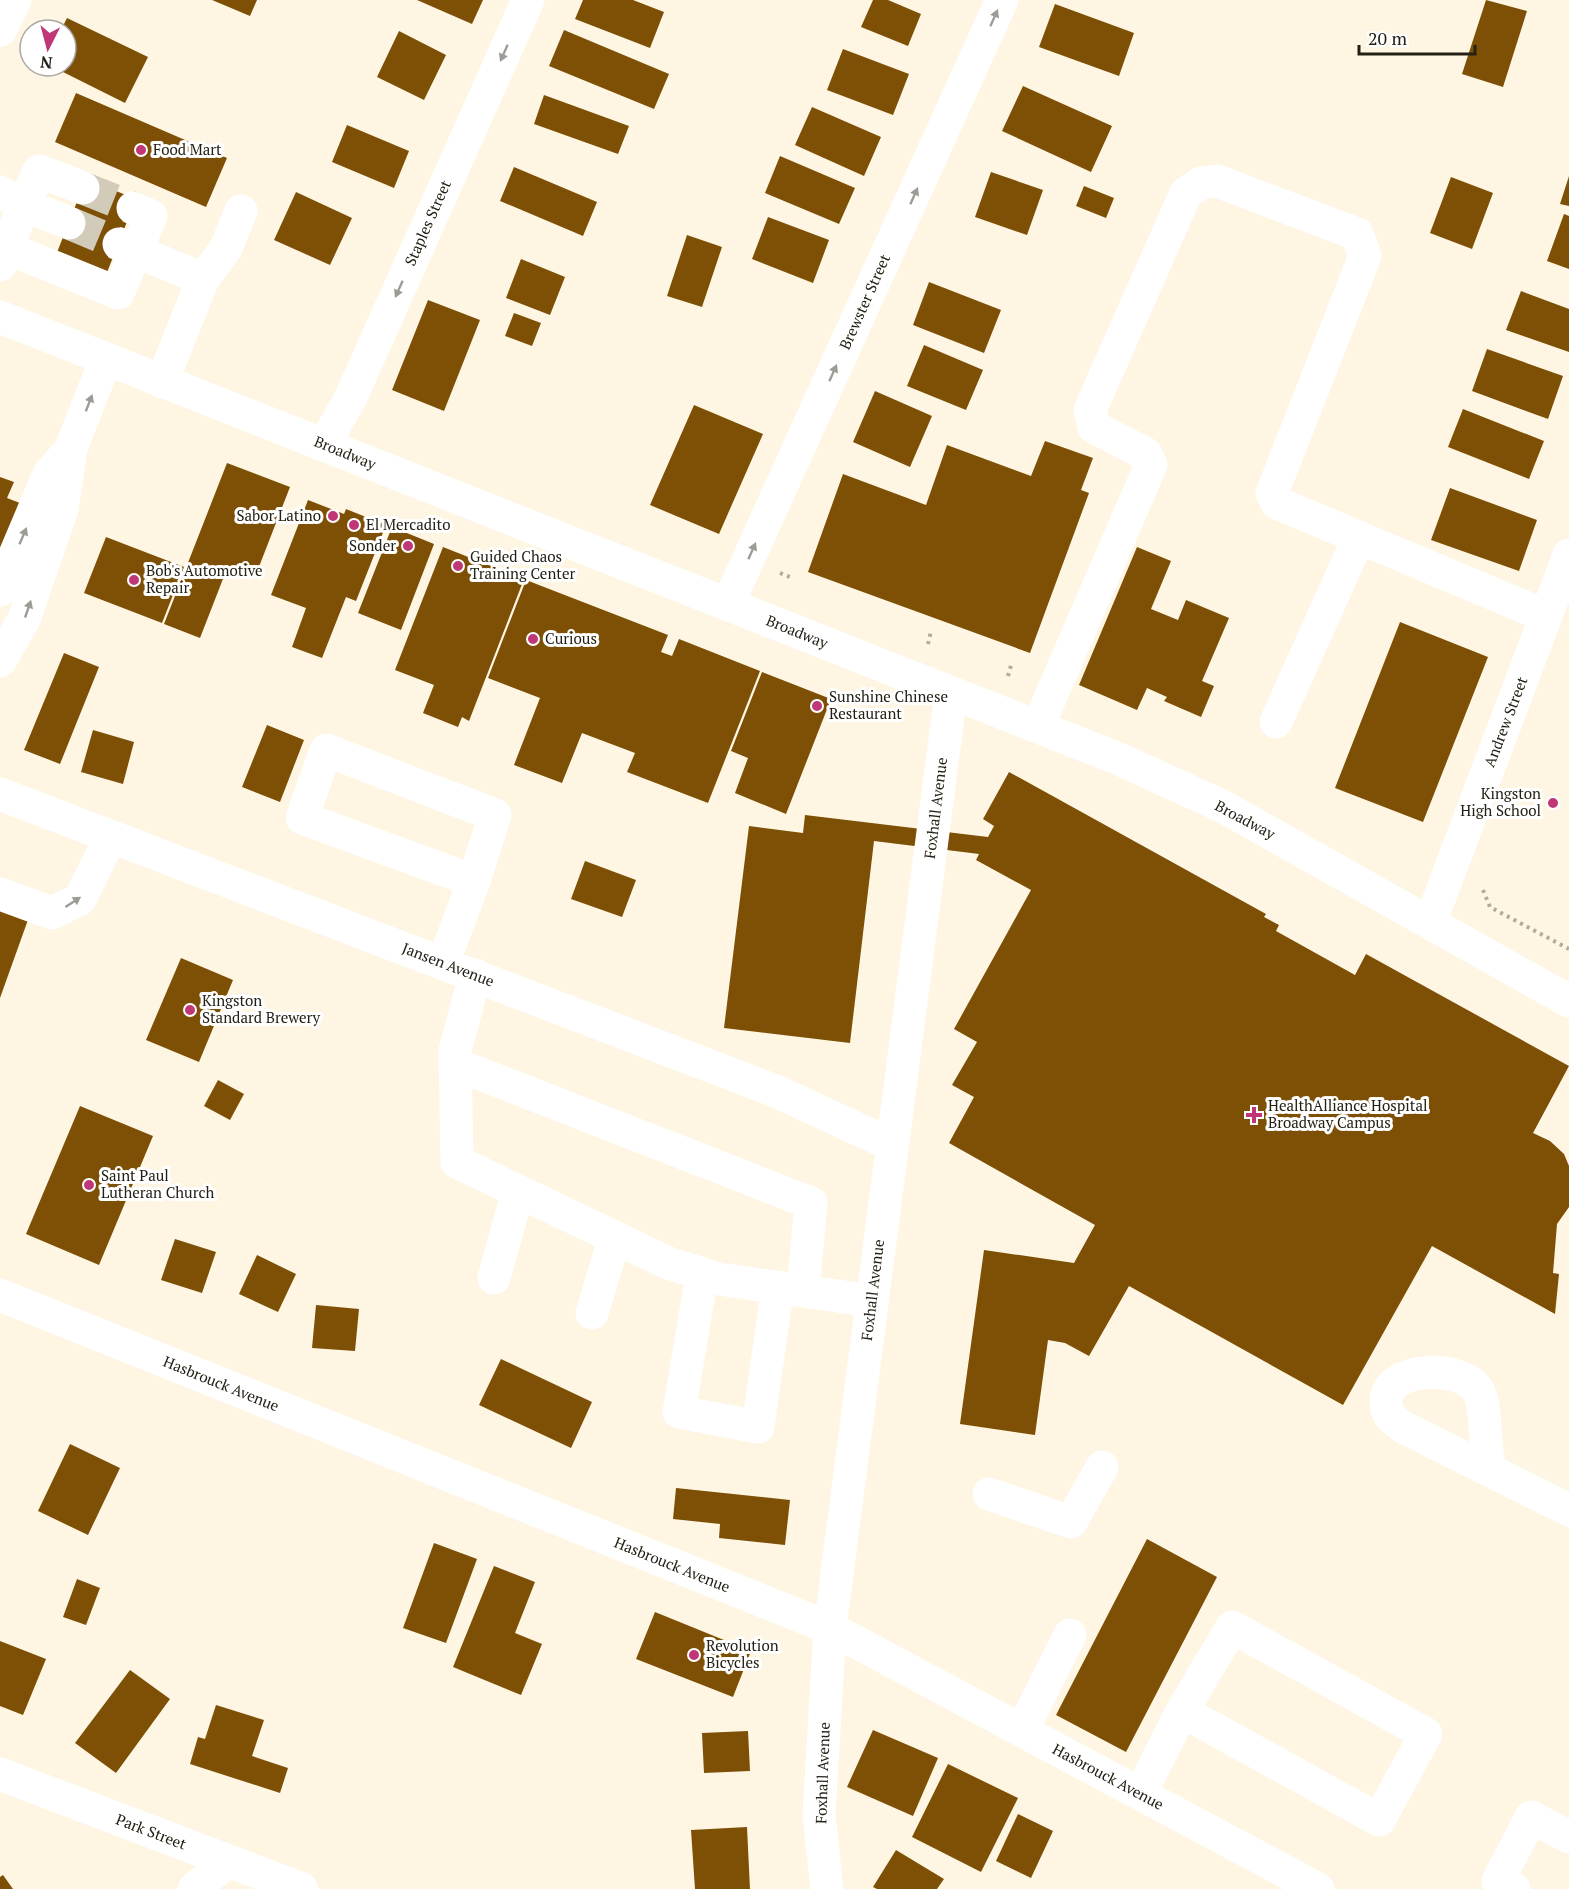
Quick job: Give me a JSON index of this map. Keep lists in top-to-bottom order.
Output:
{
  "streets": {
    "main road": [
      "Staples Street",
      "Brewster Street",
      "Broadway",
      "Andrew Street",
      "Foxhall Avenue",
      "Jansen Avenue",
      "Hasbrouck Avenue",
      "Park Street"
    ]
  },
  "crossings": [
    ["Staples Street", "Broadway"],
    ["Brewster Street", "Broadway"],
    ["Broadway", "Andrew Street"],
    ["Broadway", "Foxhall Avenue"],
    ["Foxhall Avenue", "Jansen Avenue"],
    ["Foxhall Avenue", "Hasbrouck Avenue"]
  ],
  "one_way": ["Brewster Street"],
  "places": {
    "other": [
      "Food Mart",
      "Sabor Latino",
      "El Mercadito",
      "Sonder",
      "Guided Chaos Training Center",
      "Bob's Automotive Repair",
      "Curious",
      "Sunshine Chinese Restaurant",
      "Kingston High School",
      "Kingston Standard Brewery",
      "Saint Paul Lutheran Church",
      "Revolution Bicycles"
    ],
    "health": ["HealthAlliance Hospital Broadway Campus"]
  },
  "scale_bar": "20 m",
  "north": "bottom"
}
